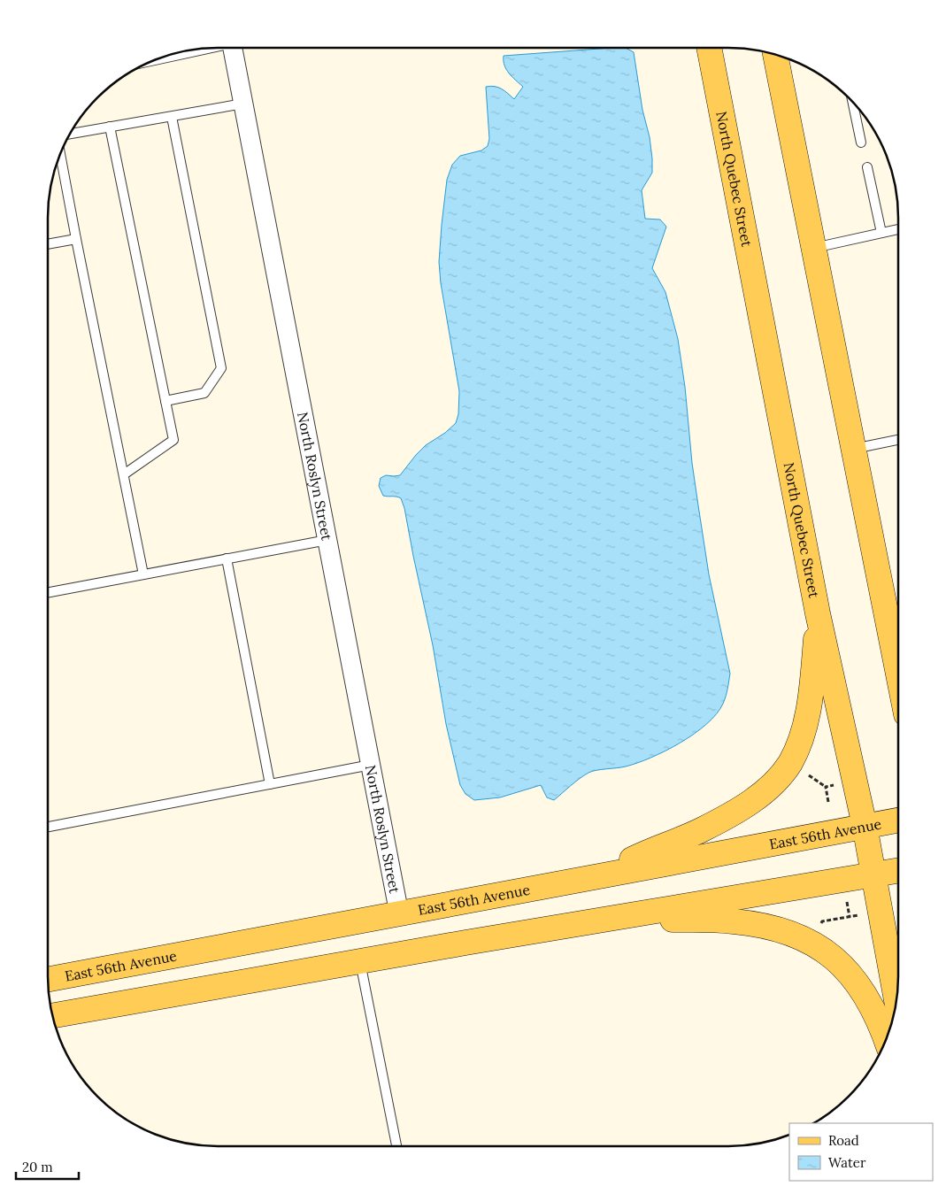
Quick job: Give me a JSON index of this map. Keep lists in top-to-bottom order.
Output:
{
  "streets": {
    "main road": ["North Quebec Street", "East 56th Avenue"],
    "street": ["North Roslyn Street"]
  },
  "crossings": [
    ["North Quebec Street", "East 56th Avenue"],
    ["North Roslyn Street", "East 56th Avenue"]
  ],
  "legend": ["Road", "Water"],
  "scale_bar": "20 m"
}
